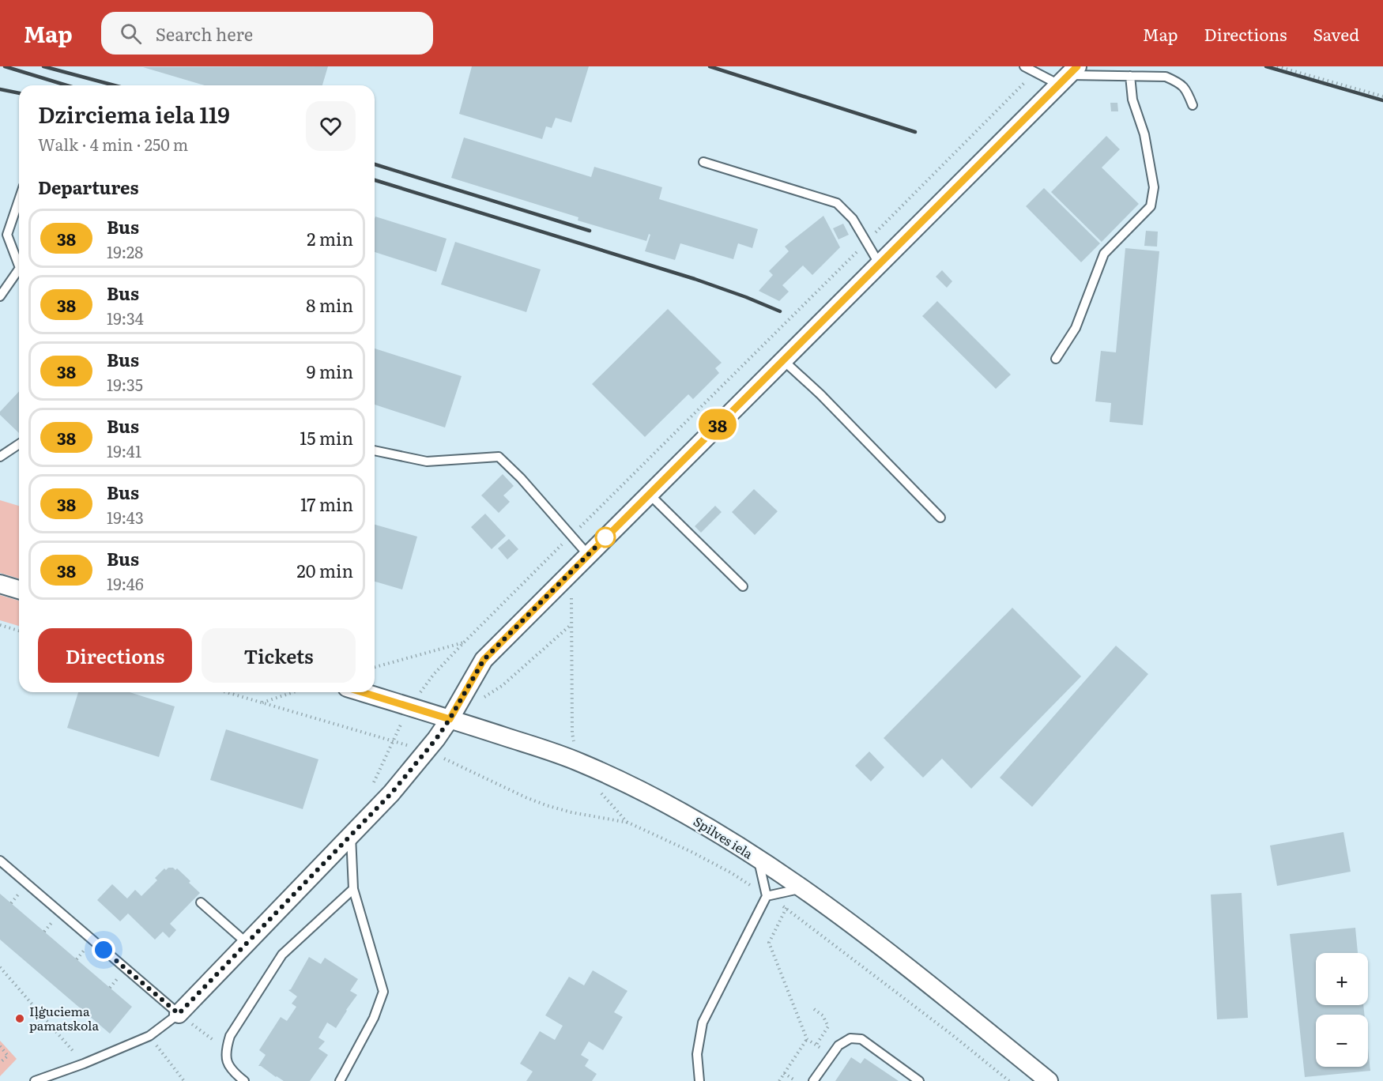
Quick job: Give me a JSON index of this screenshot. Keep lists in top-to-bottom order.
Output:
{
  "streets": {
    "street": ["Spilves iela"]
  },
  "places": ["Iļģuciema pamatskola"],
  "lines": ["bus line 38"],
  "page": {
    "header": "Map",
    "search": "Search here",
    "nav": ["Map", "Directions", "Saved"],
    "on_map": "38",
    "heading": [
      ["Dzirciema iela 119", "Walk · 4 min · 250 m"],
      "Departures"
    ],
    "list": [
      {
        "mark": "38",
        "name": "Bus",
        "note": "19:28",
        "value": "2 min"
      },
      {
        "mark": "38",
        "name": "Bus",
        "note": "19:34",
        "value": "8 min"
      },
      {
        "mark": "38",
        "name": "Bus",
        "note": "19:35",
        "value": "9 min"
      },
      {
        "mark": "38",
        "name": "Bus",
        "note": "19:41",
        "value": "15 min"
      },
      {
        "mark": "38",
        "name": "Bus",
        "note": "19:43",
        "value": "17 min"
      },
      {
        "mark": "38",
        "name": "Bus",
        "note": "19:46",
        "value": "20 min"
      }
    ],
    "buttons": ["Directions", "Tickets"],
    "map_buttons": ["+", "−"]
  }
}
